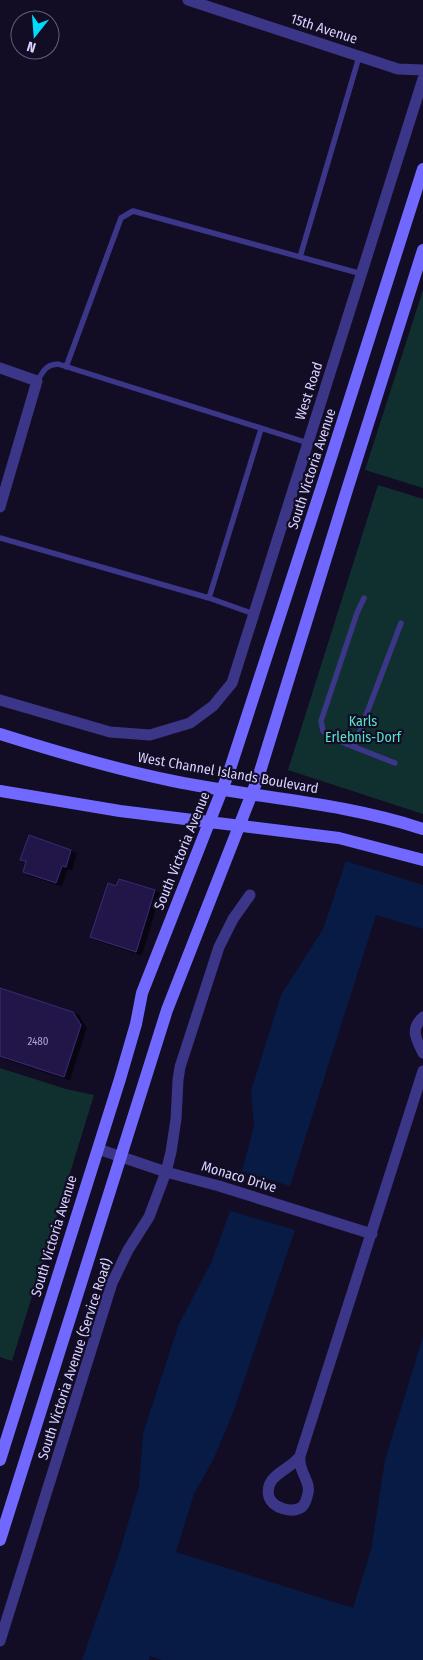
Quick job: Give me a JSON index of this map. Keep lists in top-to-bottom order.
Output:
{
  "streets": {
    "main road": ["South Victoria Avenue", "West Channel Islands Boulevard"],
    "street": [
      "15th Avenue",
      "West Road",
      "Monaco Drive",
      "South Victoria Avenue (Service Road)"
    ]
  },
  "crossings": [
    ["South Victoria Avenue", "West Channel Islands Boulevard"],
    ["South Victoria Avenue", "Monaco Drive"],
    ["Monaco Drive", "South Victoria Avenue (Service Road)"]
  ],
  "parks": ["Karls Erlebnis-Dorf"],
  "house_numbers": ["2480"],
  "north": "bottom"
}
